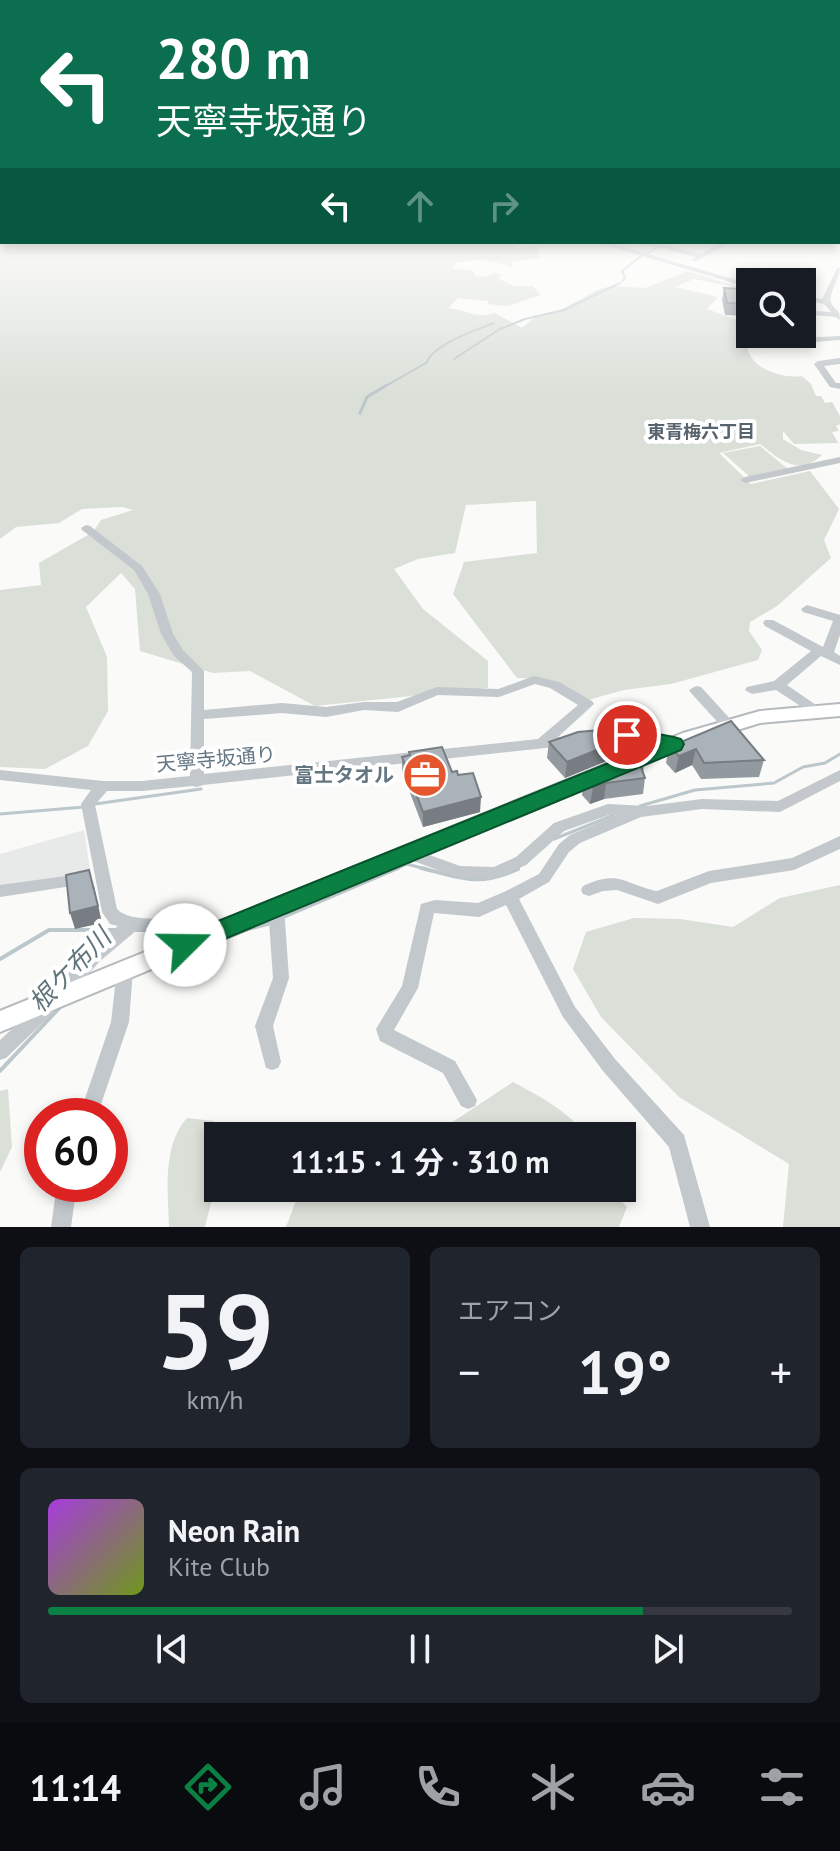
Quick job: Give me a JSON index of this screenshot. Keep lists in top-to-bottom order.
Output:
{
  "streets": {
    "street": ["天寧寺坂通り"]
  },
  "districts": ["東青梅六丁目"],
  "water": ["根ケ布川"],
  "places": {
    "office": ["富士タオル"]
  },
  "page": {
    "turn": ["280 m", "天寧寺坂通り"],
    "limit": "60",
    "trip": "11:15 · 1 分 · 310 m",
    "tile": [
      ["59", "km/h"],
      "エアコン"
    ],
    "heat": ["−", "19°", "+"],
    "song": ["Neon Rain", "Kite Club"],
    "tabs": "11:14"
  }
}
